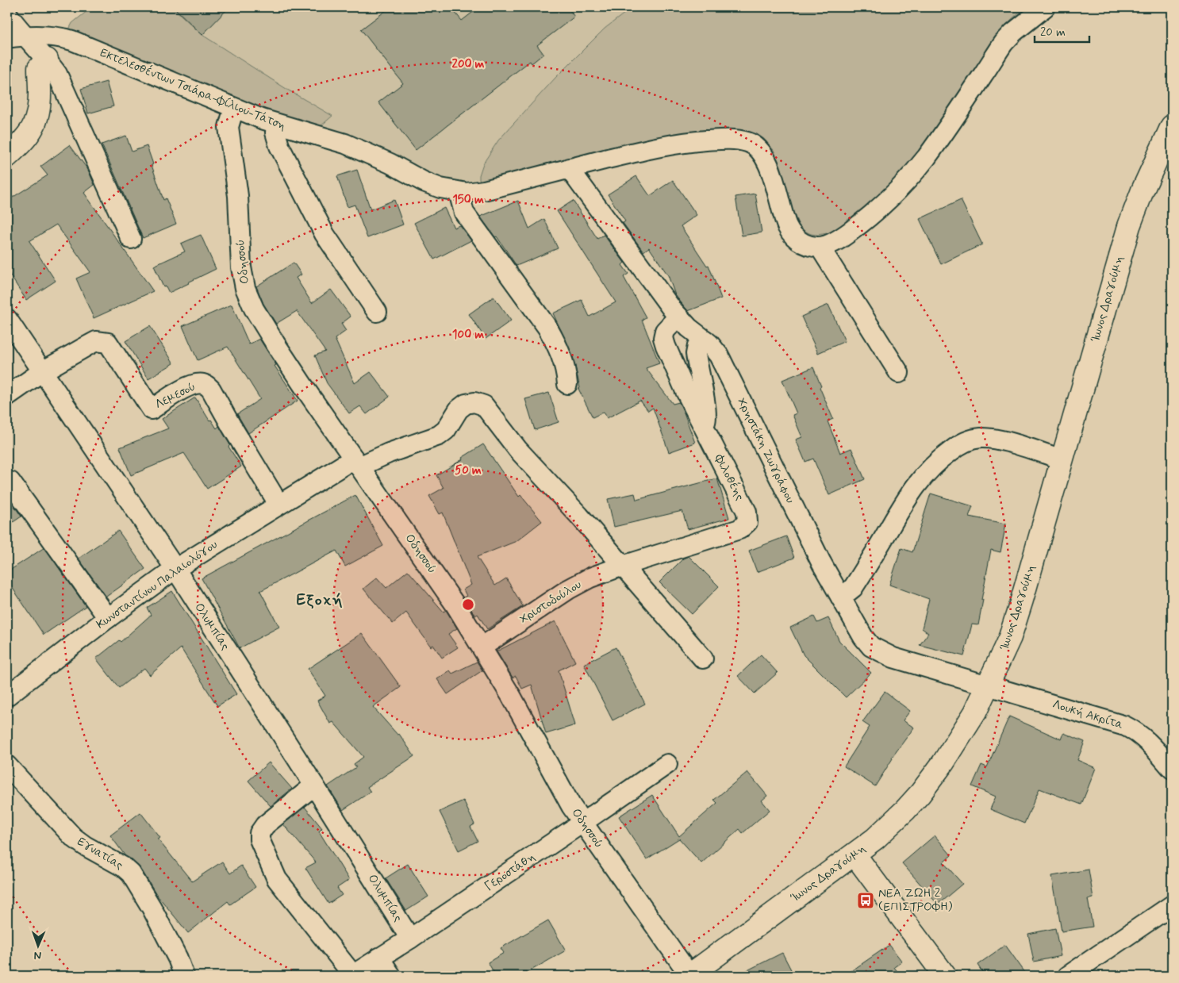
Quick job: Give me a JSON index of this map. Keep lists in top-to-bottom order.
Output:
{
  "streets": {
    "main road": ["Ίωνος Δραγούμη"],
    "street": [
      "Εκτελεσθέντων Τσιάρα-Φίλιου-Τάτση",
      "Οδησσού",
      "Λεμεσού",
      "Χρηστάκη Ζωγράφου",
      "Φιλοθέης",
      "Κωνσταντίνου Παλαιολόγου",
      "Χριστοδούλου",
      "Ολυμπίας",
      "Λουκή Ακρίτα",
      "Εγνατίας",
      "Γεροστάθη"
    ]
  },
  "crossings": [
    ["Εκτελεσθέντων Τσιάρα-Φίλιου-Τάτση", "Οδησσού"],
    ["Εκτελεσθέντων Τσιάρα-Φίλιου-Τάτση", "Χρηστάκη Ζωγράφου"],
    ["Οδησσού", "Ίωνος Δραγούμη"],
    ["Οδησσού", "Κωνσταντίνου Παλαιολόγου"],
    ["Οδησσού", "Χριστοδούλου"],
    ["Οδησσού", "Γεροστάθη"],
    ["Ίωνος Δραγούμη", "Χρηστάκη Ζωγράφου"],
    ["Ίωνος Δραγούμη", "Λουκή Ακρίτα"],
    ["Λεμεσού", "Κωνσταντίνου Παλαιολόγου"],
    ["Λεμεσού", "Ολυμπίας"],
    ["Χρηστάκη Ζωγράφου", "Φιλοθέης"],
    ["Χρηστάκη Ζωγράφου", "Λουκή Ακρίτα"],
    ["Φιλοθέης", "Κωνσταντίνου Παλαιολόγου"],
    ["Φιλοθέης", "Χριστοδούλου"],
    ["Κωνσταντίνου Παλαιολόγου", "Χριστοδούλου"],
    ["Κωνσταντίνου Παλαιολόγου", "Ολυμπίας"],
    ["Ολυμπίας", "Γεροστάθη"]
  ],
  "districts": ["Εξοχή"],
  "places": {
    "bus stop": ["ΝΕΑ ΖΩΗ 2 (ΕΠΙΣΤΡΟΦΗ)"]
  },
  "scale_bar": "20 m",
  "north": "bottom",
  "rings": [
    "200 m",
    "150 m",
    "100 m",
    "50 m"
  ]
}
